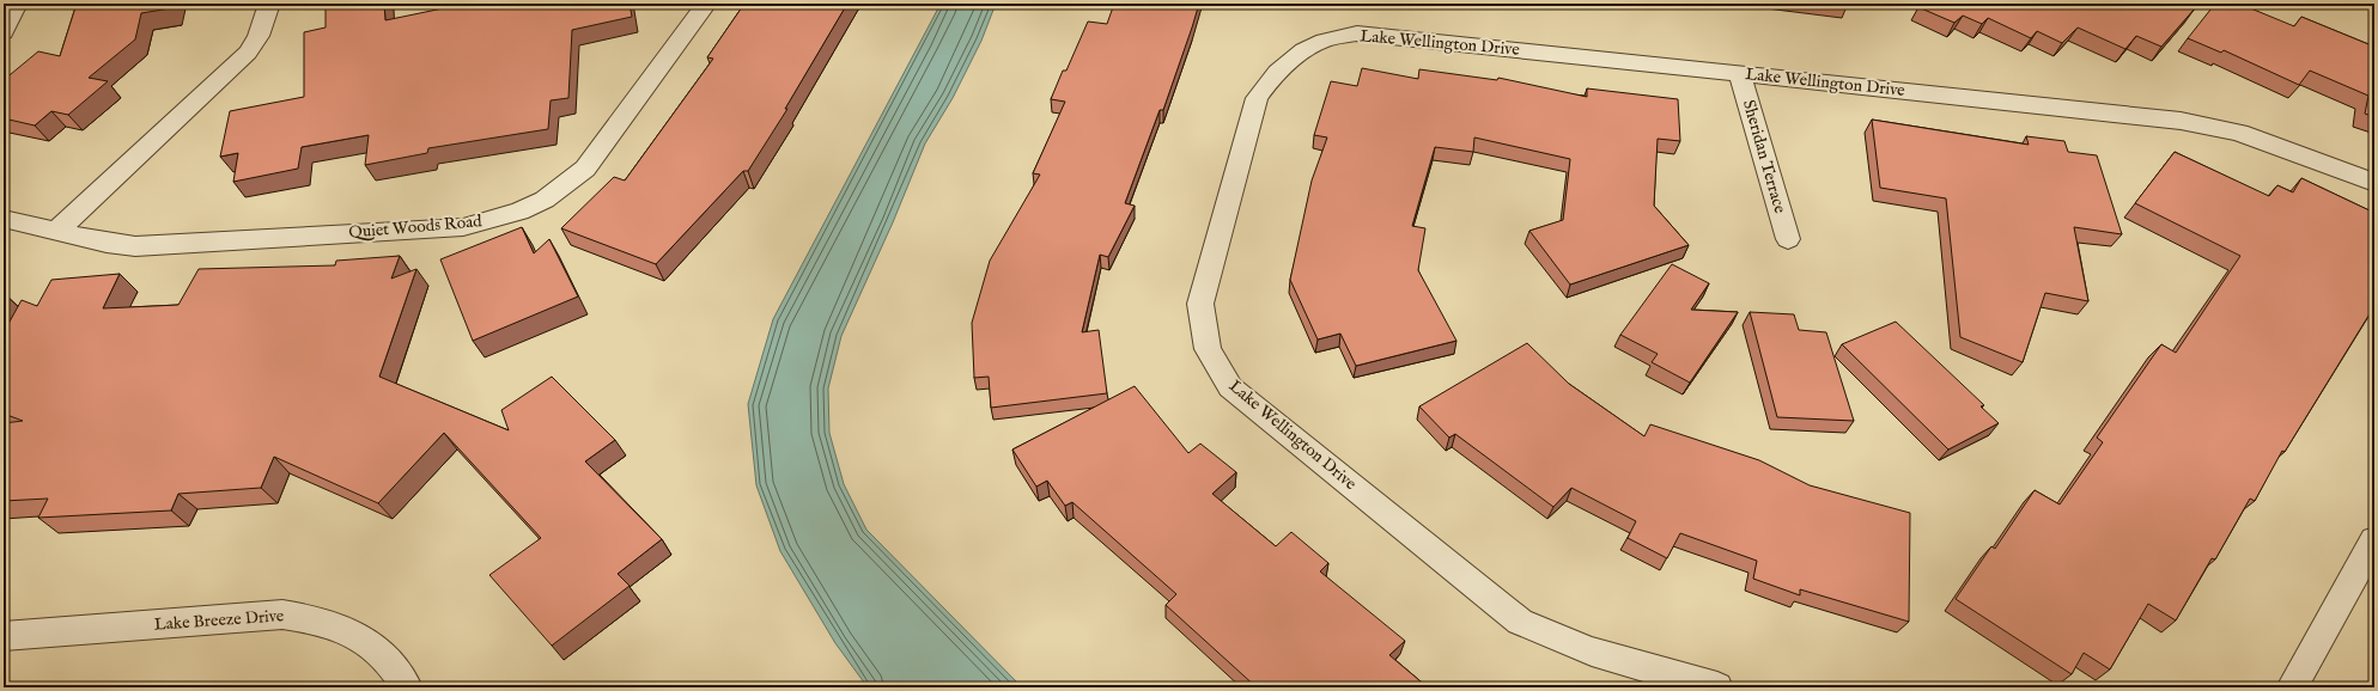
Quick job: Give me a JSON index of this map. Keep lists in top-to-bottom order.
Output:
{
  "streets": {
    "street": [
      "Lake Wellington Drive",
      "Sheridan Terrace",
      "Quiet Woods Road",
      "Lake Breeze Drive"
    ]
  },
  "crossings": [
    ["Lake Wellington Drive", "Sheridan Terrace"]
  ]
}
